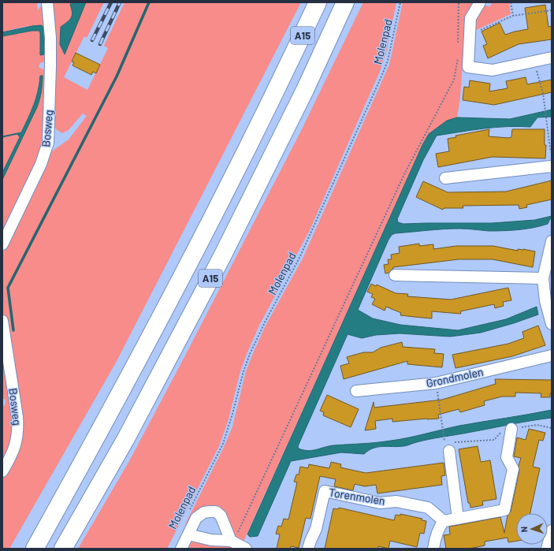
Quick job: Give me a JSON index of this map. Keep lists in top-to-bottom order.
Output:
{
  "streets": {
    "highway": ["A15"],
    "street": ["Bosweg", "Grondmolen", "Torenmolen"],
    "path": ["Molenpad"]
  },
  "north": "left"
}
